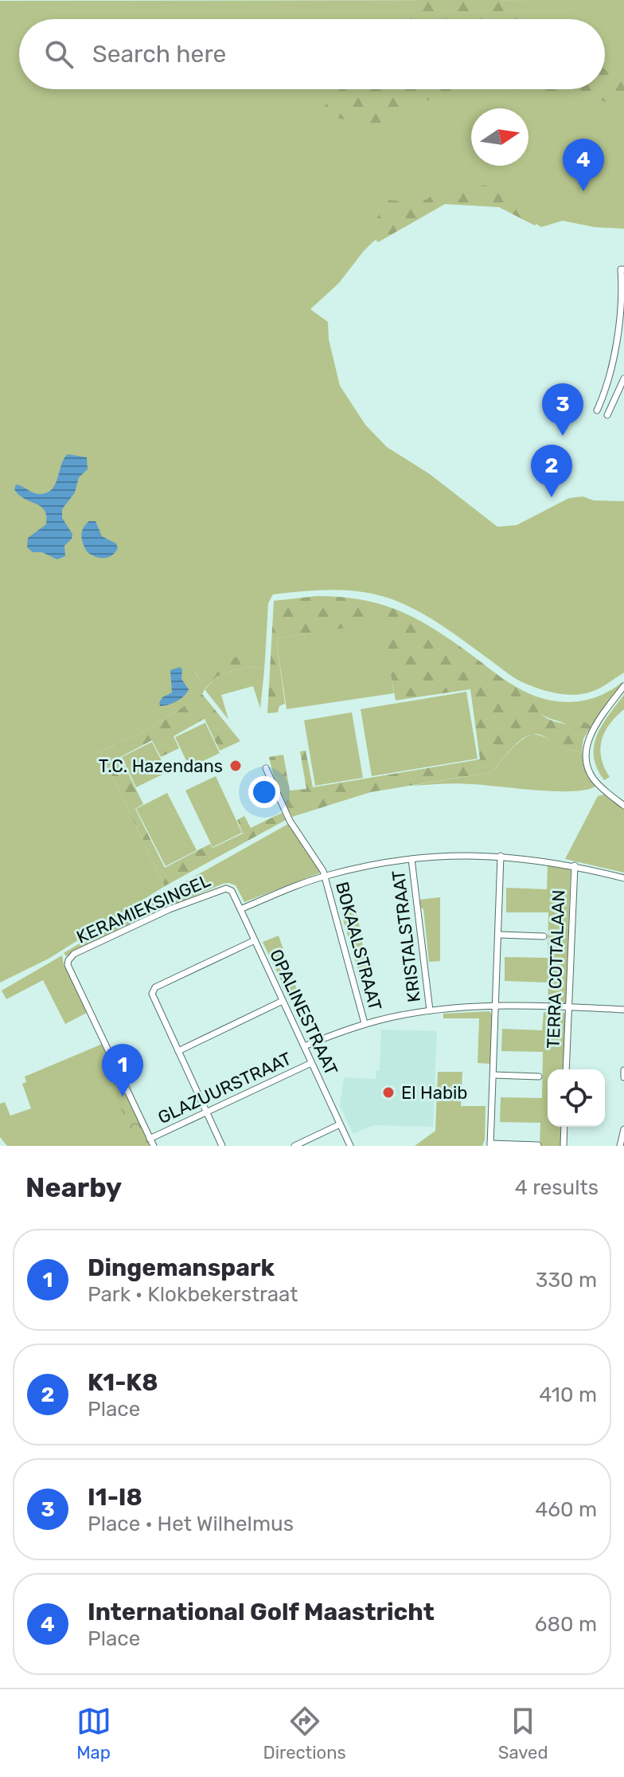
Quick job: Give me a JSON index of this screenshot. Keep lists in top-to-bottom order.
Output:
{
  "streets": {
    "street": [
      "KERAMIEKSINGEL",
      "KRISTALSTRAAT",
      "BOKAALSTRAAT",
      "TERRA COTTALAAN",
      "OPALINESTRAAT",
      "GLAZUURSTRAAT"
    ]
  },
  "crossings": [
    ["KERAMIEKSINGEL", "OPALINESTRAAT"],
    ["KERAMIEKSINGEL", "GLAZUURSTRAAT"],
    ["OPALINESTRAAT", "GLAZUURSTRAAT"]
  ],
  "places": ["T.C. Hazendans", "El Habib"],
  "north": "right",
  "page": {
    "search": "Search here",
    "pins": [
      "4",
      "3",
      "2",
      "1"
    ],
    "heading": ["Nearby", "4 results"],
    "list": [
      {
        "mark": "1",
        "name": "Dingemanspark",
        "note": "Park · Klokbekerstraat",
        "value": "330 m"
      },
      {
        "mark": "2",
        "name": "K1-K8",
        "note": "Place",
        "value": "410 m"
      },
      {
        "mark": "3",
        "name": "I1-I8",
        "note": "Place · Het Wilhelmus",
        "value": "460 m"
      },
      {
        "mark": "4",
        "name": "International Golf Maastricht",
        "note": "Place",
        "value": "680 m"
      }
    ],
    "nav": ["Map", "Directions", "Saved"]
  }
}
